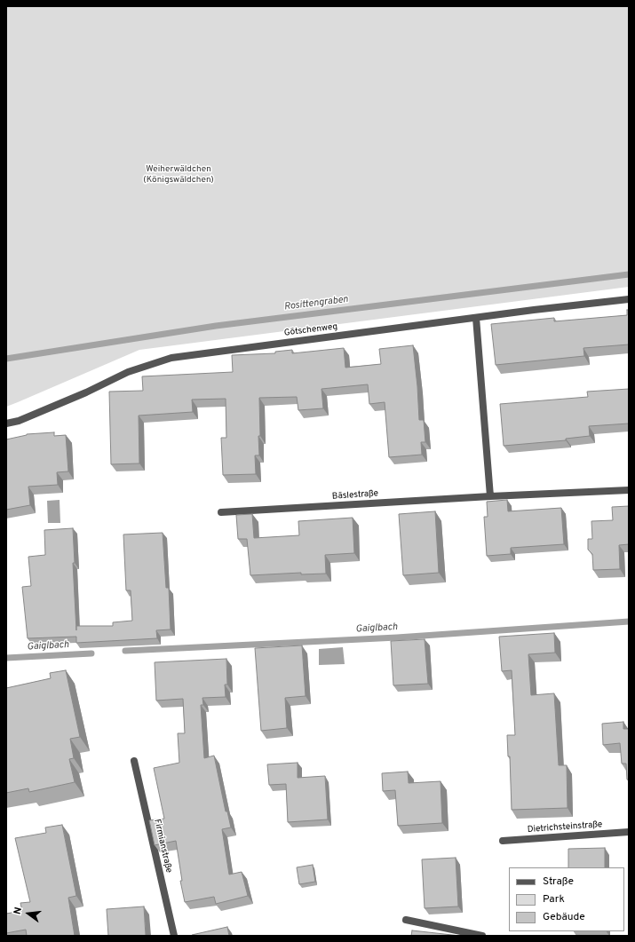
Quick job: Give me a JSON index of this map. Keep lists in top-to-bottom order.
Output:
{
  "streets": {
    "street": [
      "Götschenweg",
      "Bäslestraße",
      "Dietrichsteinstraße",
      "Firmianstraße"
    ]
  },
  "water": ["Rosittengraben", "Gaiglbach"],
  "parks": ["Weiherwäldchen (Königswäldchen)"],
  "legend": ["Straße", "Park", "Gebäude"],
  "north": "left"
}
